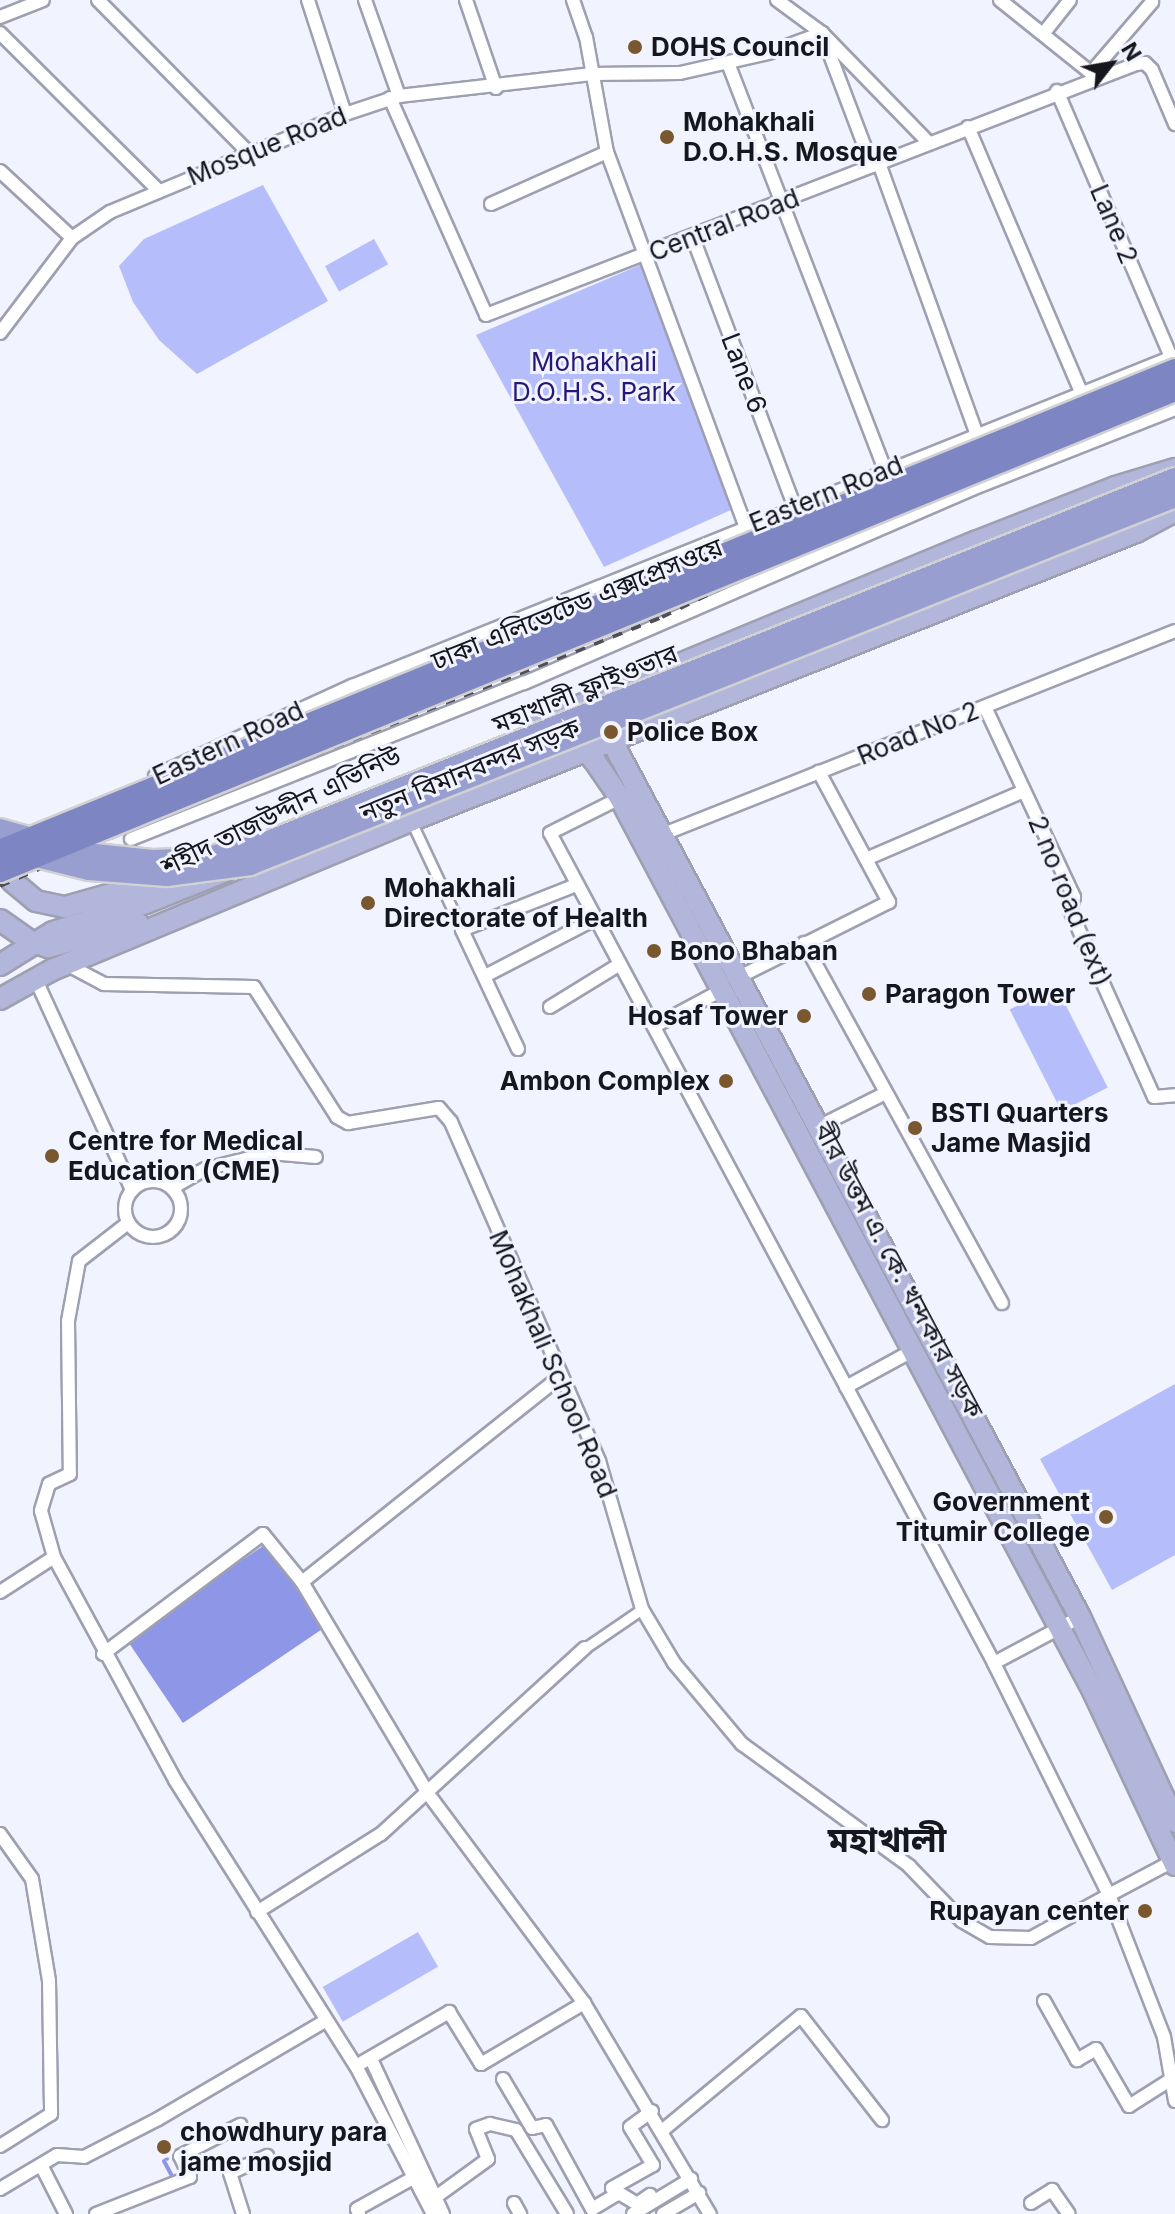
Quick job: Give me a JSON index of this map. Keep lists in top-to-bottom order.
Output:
{
  "streets": {
    "highway": ["ঢাকা এলিভেটেড এক্সপ্রেসওয়ে", "মহাখালী ফ্লাইওভার"],
    "main road": ["নতুন বিমানবন্দর সড়ক", "শহীদ তাজউদ্দীন এভিনিউ", "বীর উত্তম এ. কে. খন্দকার সড়ক"],
    "street": [
      "Mosque Road",
      "Lane 2",
      "Central Road",
      "Lane 6",
      "Eastern Road",
      "Road No 2",
      "2 no road (ext)",
      "Mohakhali School Road"
    ]
  },
  "crossings": [
    ["Mosque Road", "Central Road"],
    ["Lane 2", "Central Road"],
    ["Lane 2", "Eastern Road"],
    ["Lane 2", "ঢাকা এলিভেটেড এক্সপ্রেসওয়ে"],
    ["Central Road", "Lane 6"],
    ["Lane 6", "Eastern Road"],
    ["Eastern Road", "ঢাকা এলিভেটেড এক্সপ্রেসওয়ে"],
    ["Road No 2", "2 no road (ext)"],
    ["Road No 2", "বীর উত্তম এ. কে. খন্দকার সড়ক"],
    ["নতুন বিমানবন্দর সড়ক", "শহীদ তাজউদ্দীন এভিনিউ"],
    ["নতুন বিমানবন্দর সড়ক", "বীর উত্তম এ. কে. খন্দকার সড়ক"],
    ["নতুন বিমানবন্দর সড়ক", "Mohakhali School Road"],
    ["শহীদ তাজউদ্দীন এভিনিউ", "বীর উত্তম এ. কে. খন্দকার সড়ক"],
    ["বীর উত্তম এ. কে. খন্দকার সড়ক", "Mohakhali School Road"]
  ],
  "districts": ["মহাখালী"],
  "parks": ["Mohakhali D.O.H.S. Park"],
  "places": [
    "DOHS Council",
    "Mohakhali D.O.H.S. Mosque",
    "Police Box",
    "Mohakhali Directorate of Health",
    "Bono Bhaban",
    "Paragon Tower",
    "Hosaf Tower",
    "Ambon Complex",
    "BSTI Quarters Jame Masjid",
    "Centre for Medical Education (CME)",
    "Government Titumir College",
    "Rupayan center",
    "chowdhury para jame mosjid"
  ],
  "north": "top right"
}
